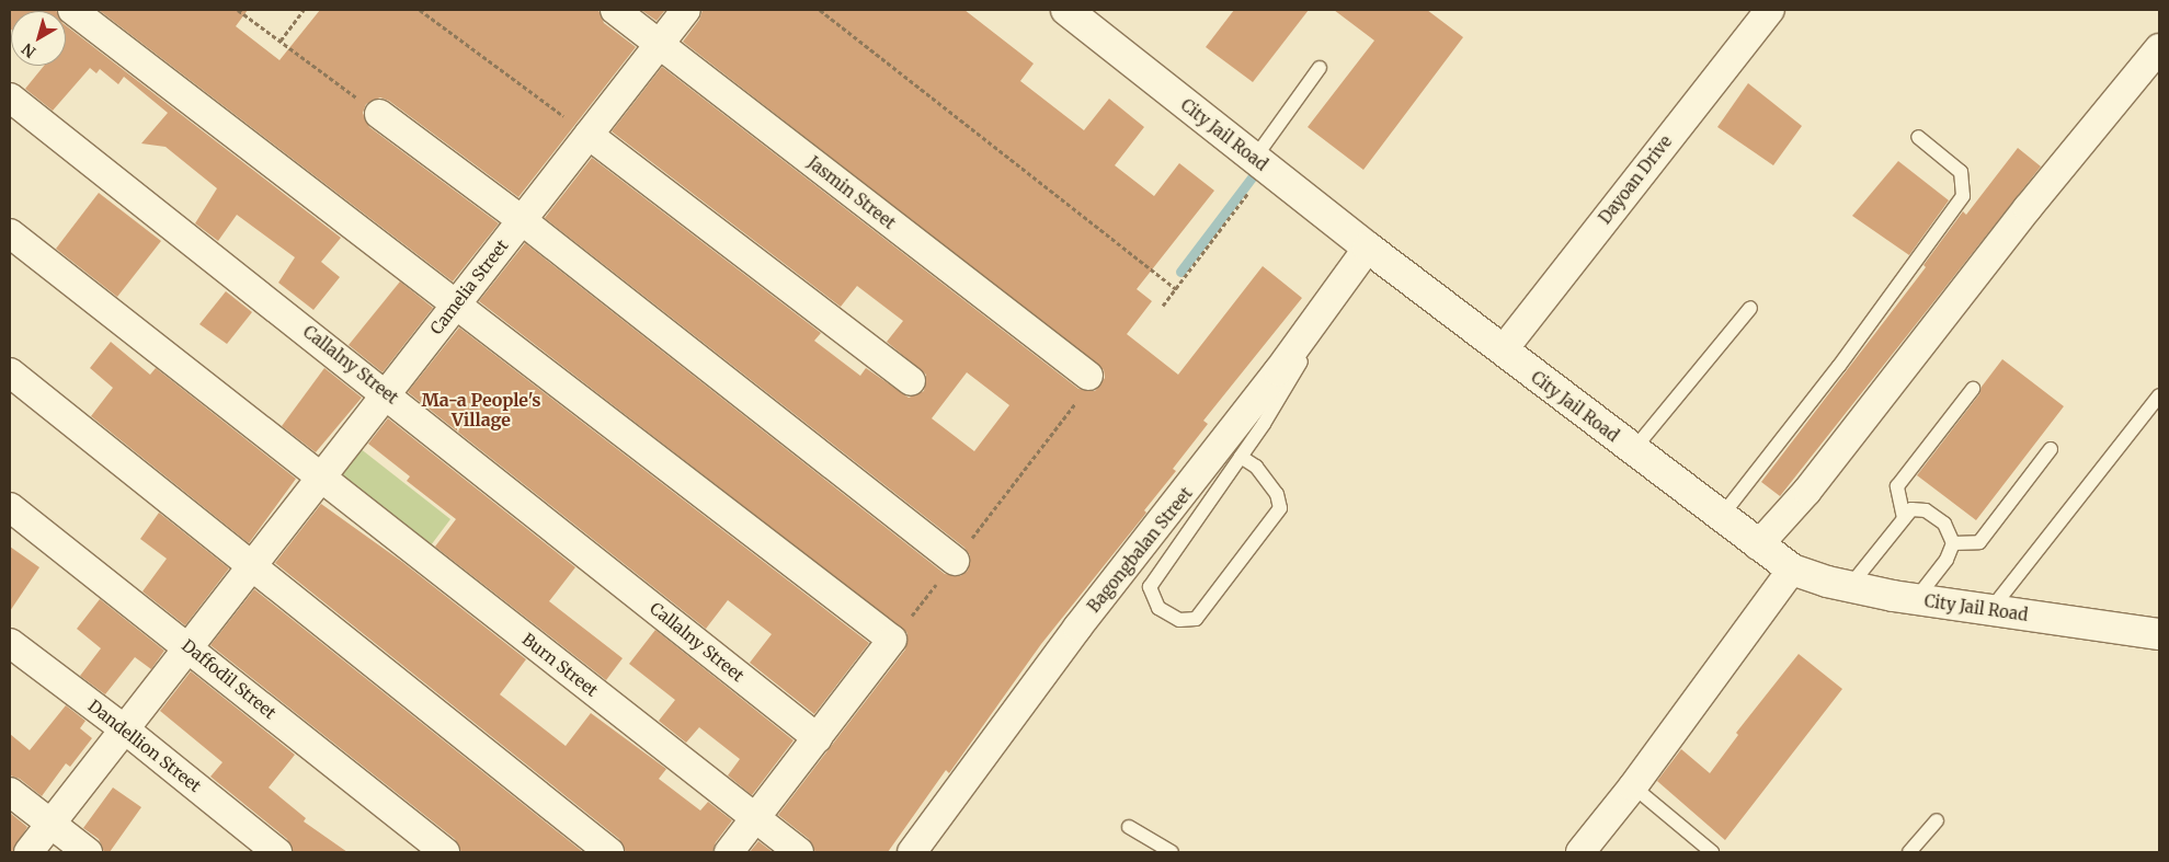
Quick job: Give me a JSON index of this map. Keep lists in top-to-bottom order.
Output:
{
  "streets": {
    "street": [
      "City Jail Road",
      "Dayoan Drive",
      "Jasmin Street",
      "Camelia Street",
      "Callalny Street",
      "Bagongbalan Street",
      "Burn Street",
      "Daffodil Street",
      "Dandellion Street"
    ]
  },
  "crossings": [
    ["City Jail Road", "Dayoan Drive"],
    ["City Jail Road", "Bagongbalan Street"],
    ["Jasmin Street", "Camelia Street"],
    ["Camelia Street", "Callalny Street"],
    ["Camelia Street", "Burn Street"],
    ["Camelia Street", "Daffodil Street"]
  ],
  "districts": ["Ma-a People's Village"],
  "north": "bottom left"
}
